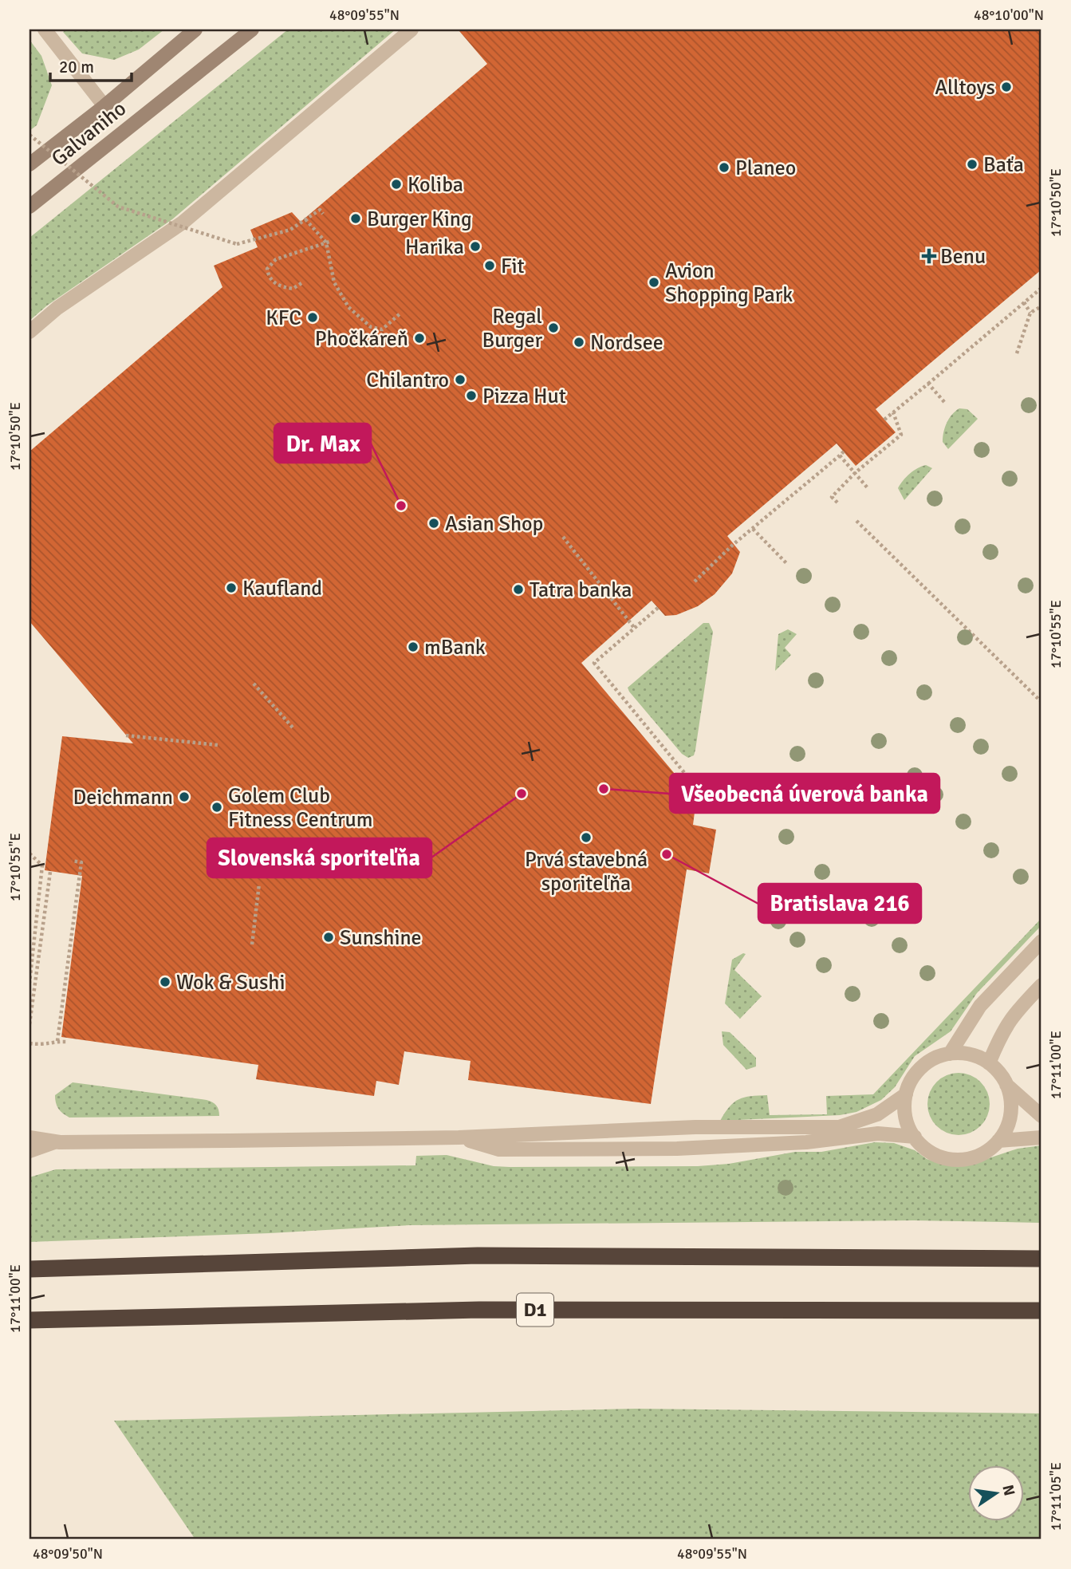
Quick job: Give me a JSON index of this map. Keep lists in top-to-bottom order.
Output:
{
  "streets": {
    "highway": ["D1"],
    "main road": ["Galvaniho"]
  },
  "places": {
    "other": [
      "Alltoys",
      "Baťa",
      "Planeo",
      "Koliba",
      "Burger King",
      "Harika",
      "Fit",
      "Avion Shopping Park",
      "KFC",
      "Regal Burger",
      "Phočkáreň",
      "Nordsee",
      "Chilantro",
      "Pizza Hut",
      "Dr. Max",
      "Asian Shop",
      "Kaufland",
      "Tatra banka",
      "mBank",
      "Všeobecná úverová banka",
      "Slovenská sporiteľňa",
      "Deichmann",
      "Golem Club Fitness Centrum",
      "Prvá stavebná sporiteľňa",
      "Bratislava 216",
      "Sunshine",
      "Wok & Sushi"
    ],
    "health": ["Benu"]
  },
  "scale_bar": "20 m",
  "north": "right",
  "coordinates": [
    "48°09'55\"N",
    "48°10'00\"N",
    "17°10'50\"E",
    "17°10'55\"E",
    "17°11'00\"E",
    "17°11'05\"E",
    "48°09'50\"N"
  ]
}
